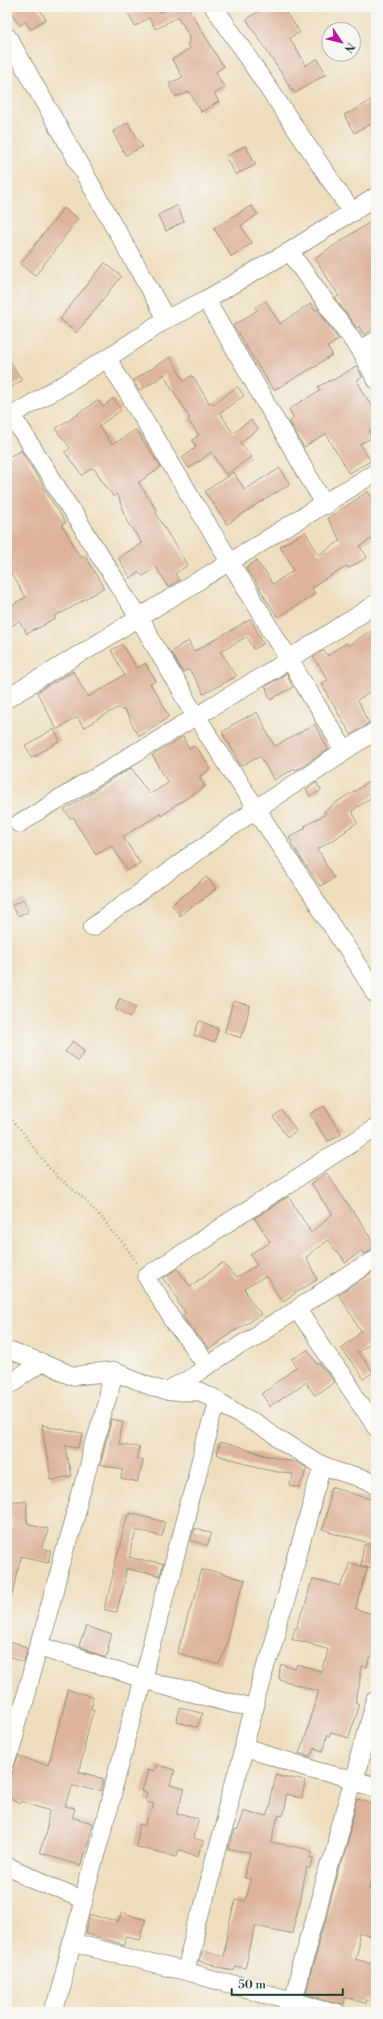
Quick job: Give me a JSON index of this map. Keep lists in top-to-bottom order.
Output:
{
  "scale_bar": "50 m",
  "north": "bottom right"
}
